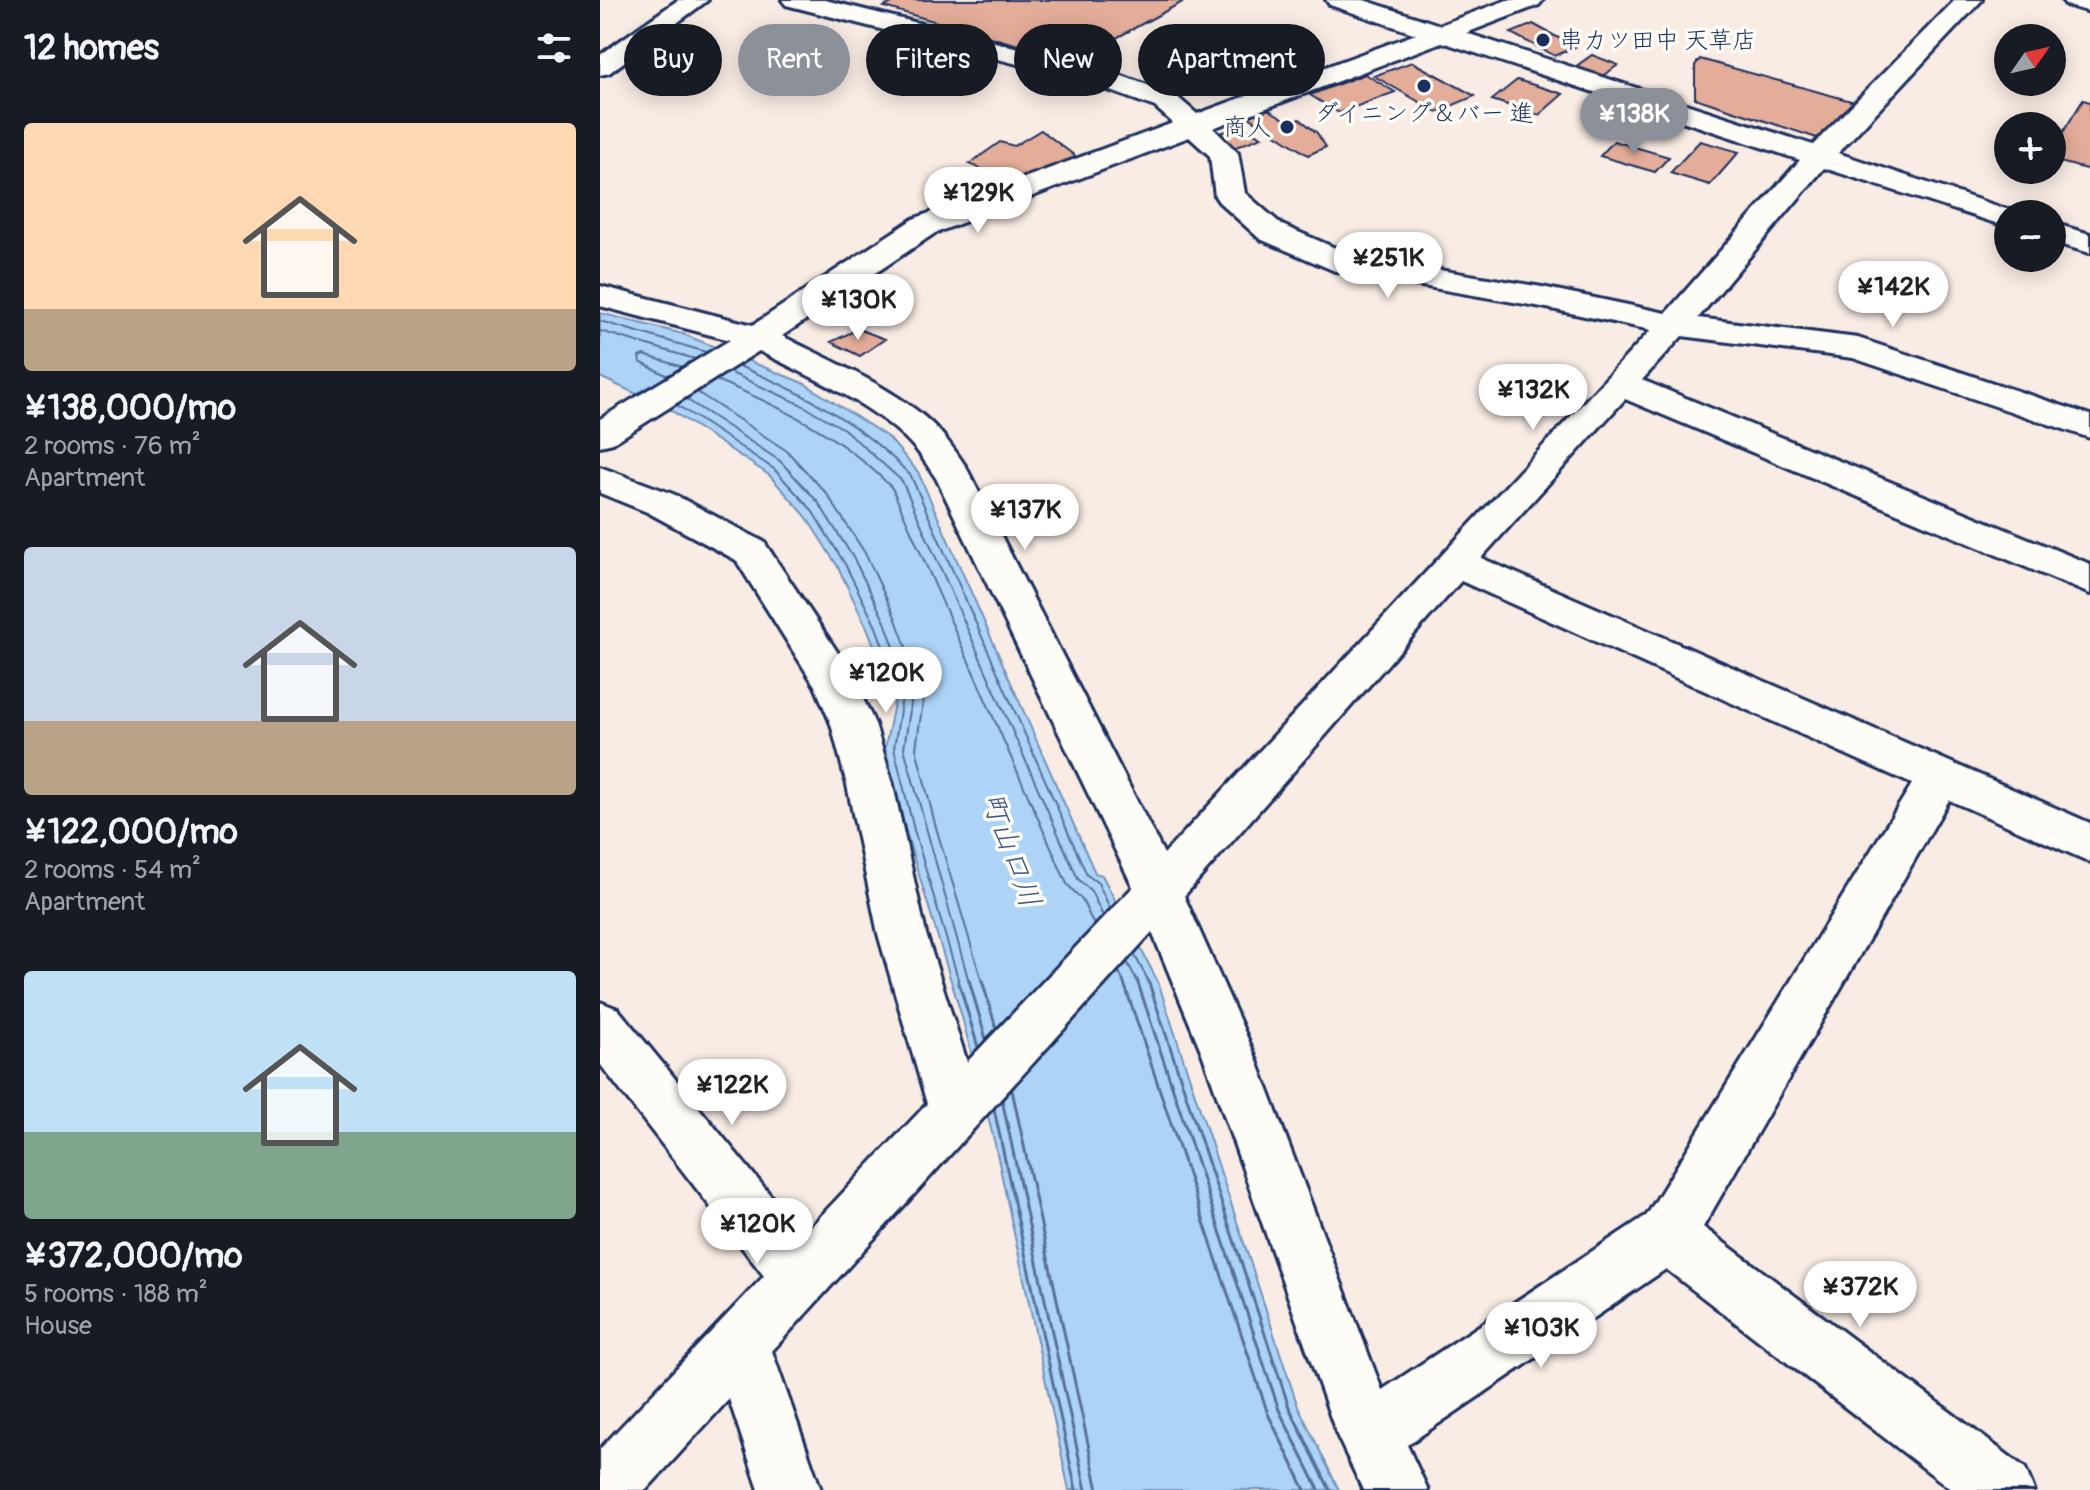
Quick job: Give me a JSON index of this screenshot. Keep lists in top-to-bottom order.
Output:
{
  "water": ["町山口川"],
  "places": ["串カツ田中 天草店", "ダイニング＆バー 進", "商人"],
  "north": "top right",
  "page": {
    "heading": "12 homes",
    "map_buttons": ["+", "−"],
    "chip": [
      "Buy",
      "Rent",
      "Filters",
      "New",
      "Apartment"
    ],
    "price": [
      "¥138K",
      "¥129K",
      "¥251K",
      "¥142K",
      "¥130K",
      "¥132K",
      "¥137K",
      "¥120K",
      "¥122K",
      "¥120K",
      "¥372K",
      "¥103K"
    ],
    "list": [
      {
        "name": "¥138,000/mo",
        "note": "2 rooms · 76 m² · Apartment"
      },
      {
        "name": "¥122,000/mo",
        "note": "2 rooms · 54 m² · Apartment"
      },
      {
        "name": "¥372,000/mo",
        "note": "5 rooms · 188 m² · House"
      }
    ]
  }
}
